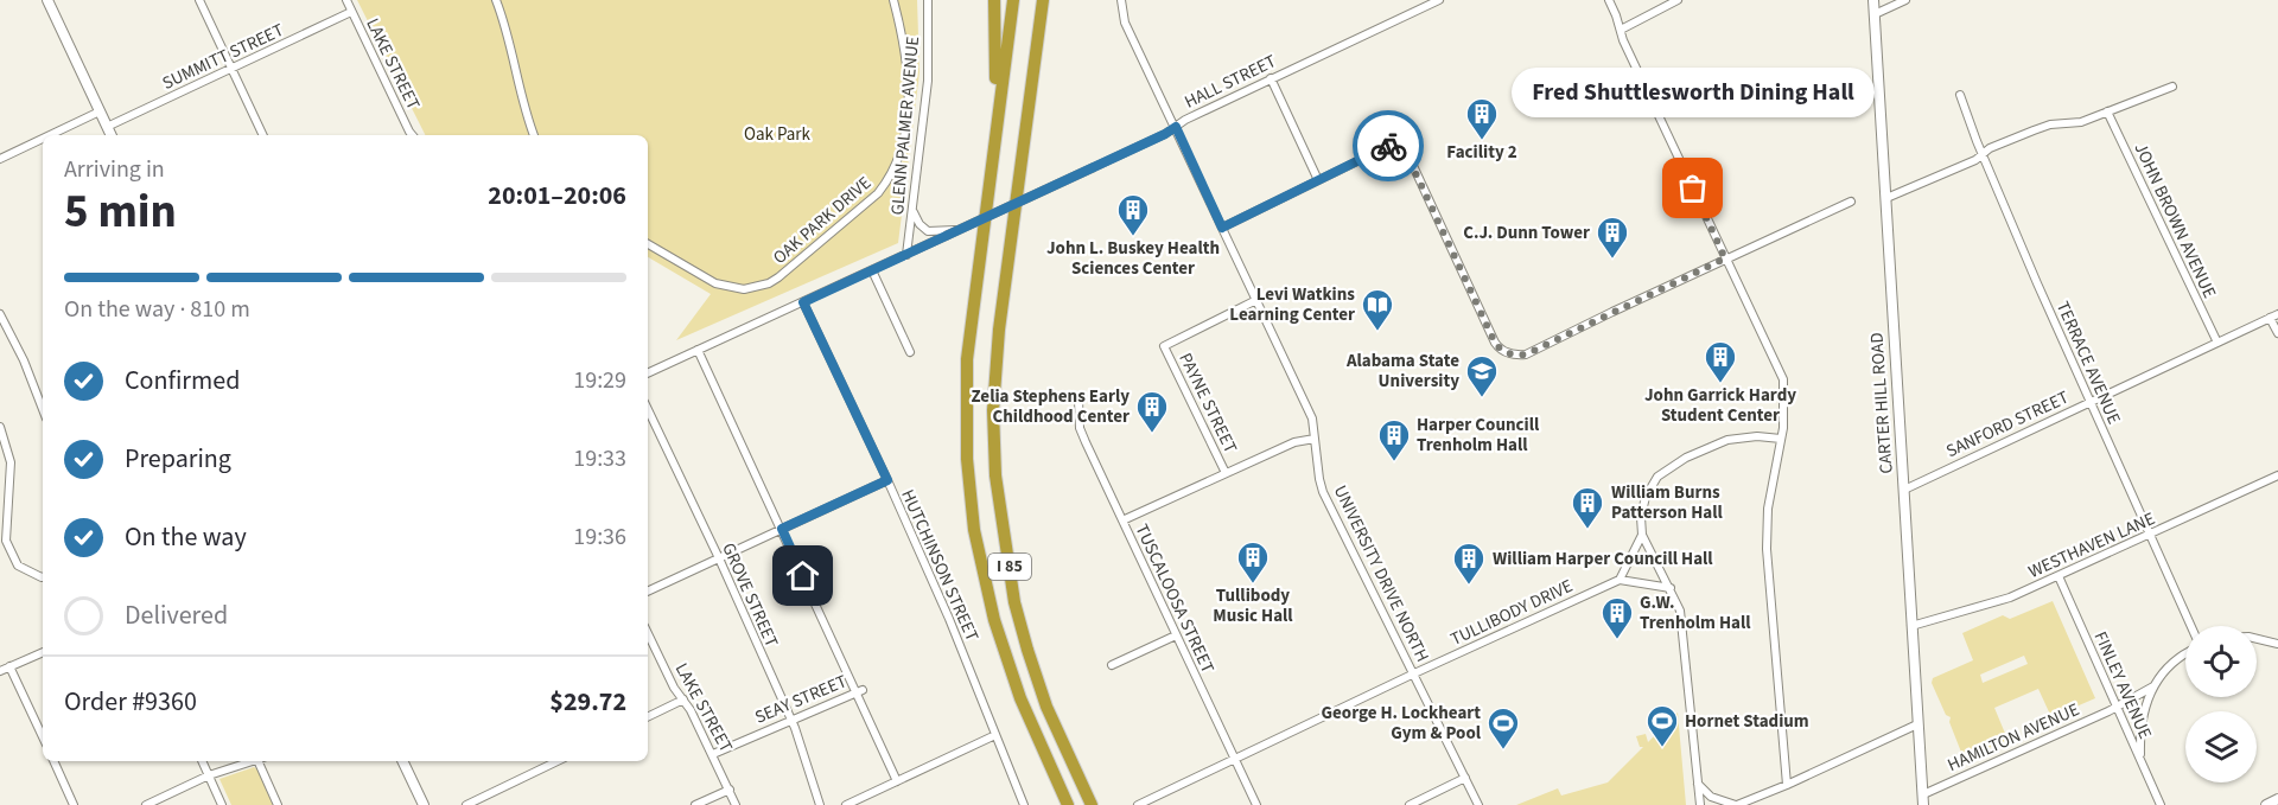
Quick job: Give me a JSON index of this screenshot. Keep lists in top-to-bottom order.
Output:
{
  "streets": {
    "highway": ["I 85"],
    "main road": ["CARTER HILL ROAD"],
    "street": [
      "SUMMITT STREET",
      "LAKE STREET",
      "HALL STREET",
      "GLENN PALMER AVENUE",
      "OAK PARK DRIVE",
      "JOHN BROWN AVENUE",
      "TERRACE AVENUE",
      "PAYNE STREET",
      "SANFORD STREET",
      "WESTHAVEN LANE",
      "HUTCHINSON STREET",
      "UNIVERSITY DRIVE NORTH",
      "GROVE STREET",
      "TUSCALOOSA STREET",
      "TULLIBODY DRIVE",
      "FINLEY AVENUE",
      "SEAY STREET",
      "HAMILTON AVENUE"
    ]
  },
  "crossings": [
    ["SUMMITT STREET", "LAKE STREET"],
    ["LAKE STREET", "SEAY STREET"],
    ["HALL STREET", "GLENN PALMER AVENUE"],
    ["HALL STREET", "HUTCHINSON STREET"],
    ["HALL STREET", "UNIVERSITY DRIVE NORTH"],
    ["JOHN BROWN AVENUE", "SANFORD STREET"],
    ["TERRACE AVENUE", "SANFORD STREET"],
    ["TERRACE AVENUE", "WESTHAVEN LANE"],
    ["PAYNE STREET", "UNIVERSITY DRIVE NORTH"],
    ["CARTER HILL ROAD", "SANFORD STREET"],
    ["CARTER HILL ROAD", "WESTHAVEN LANE"],
    ["CARTER HILL ROAD", "HAMILTON AVENUE"],
    ["WESTHAVEN LANE", "FINLEY AVENUE"],
    ["UNIVERSITY DRIVE NORTH", "TULLIBODY DRIVE"],
    ["GROVE STREET", "SEAY STREET"],
    ["TUSCALOOSA STREET", "TULLIBODY DRIVE"],
    ["FINLEY AVENUE", "HAMILTON AVENUE"]
  ],
  "parks": ["Oak Park"],
  "places": {
    "building": [
      "Facility 2",
      "John L. Buskey Health Sciences Center",
      "C.J. Dunn Tower",
      "John Garrick Hardy Student Center",
      "Zelia Stephens Early Childhood Center",
      "Harper Councill Trenholm Hall",
      "William Burns Patterson Hall",
      "Tullibody Music Hall",
      "William Harper Councill Hall",
      "G.W. Trenholm Hall"
    ],
    "other": ["Fred Shuttlesworth Dining Hall"],
    "library": ["Levi Watkins Learning Center"],
    "school or university": ["Alabama State University"],
    "sports": ["Hornet Stadium", "George H. Lockheart Gym & Pool"]
  },
  "page": {
    "bubble": "Fred Shuttlesworth Dining Hall",
    "heading": ["5 min", "Arriving in", "20:01–20:06"],
    "panel": ["Order #9360", "$29.72"],
    "bar": "On the way · 810 m",
    "list": [
      ["Confirmed", "19:29"],
      ["Preparing", "19:33"],
      ["On the way", "19:36"],
      "Delivered"
    ]
  }
}
